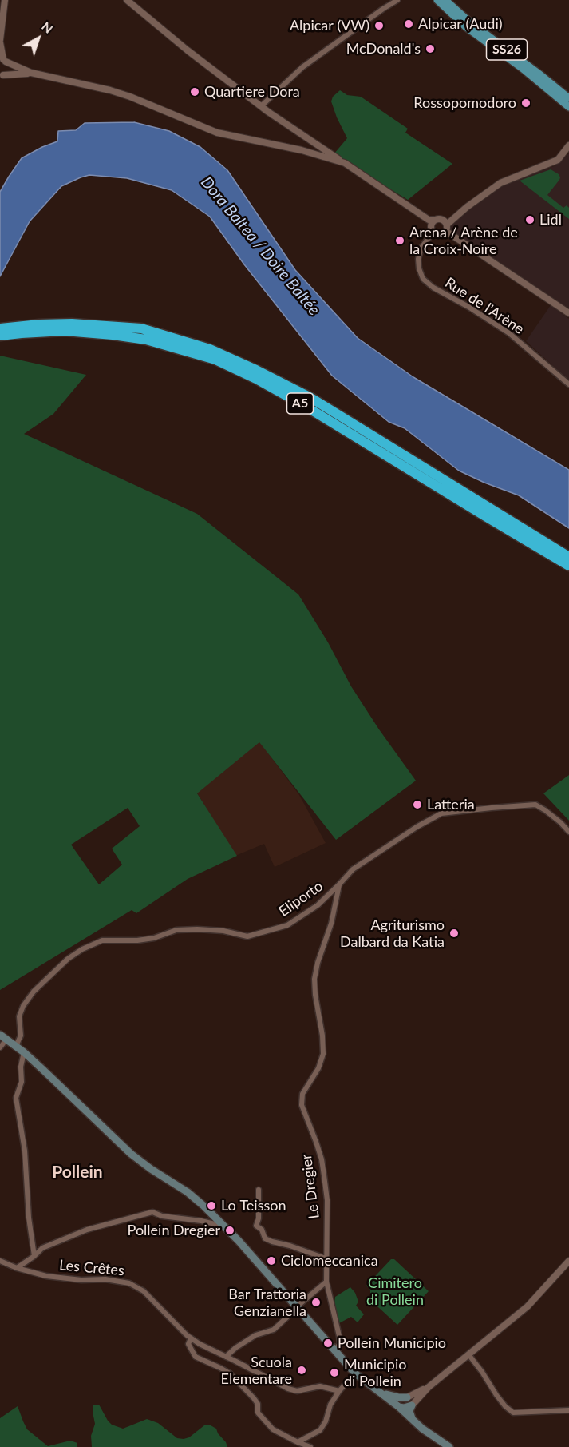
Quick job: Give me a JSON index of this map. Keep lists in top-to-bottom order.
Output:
{
  "streets": {
    "highway": ["A5"],
    "main road": ["SS26"],
    "street": [
      "Rue de l'Arène",
      "Eliporto",
      "Le Dregier",
      "Les Crêtes"
    ]
  },
  "crossings": [
    ["Eliporto", "Le Dregier"]
  ],
  "districts": ["Pollein"],
  "water": ["Dora Baltea / Doire Baltée"],
  "parks": ["Cimitero di Pollein"],
  "places": [
    "Alpicar (Audi)",
    "Alpicar (VW)",
    "McDonald's",
    "Quartiere Dora",
    "Rossopomodoro",
    "Lidl",
    "Arena / Arène de la Croix-Noire",
    "Latteria",
    "Agriturismo Dalbard da Katia",
    "Lo Teisson",
    "Pollein Dregier",
    "Ciclomeccanica",
    "Bar Trattoria Genzianella",
    "Pollein Municipio",
    "Scuola Elementare",
    "Municipio di Pollein"
  ],
  "north": "top right"
}
